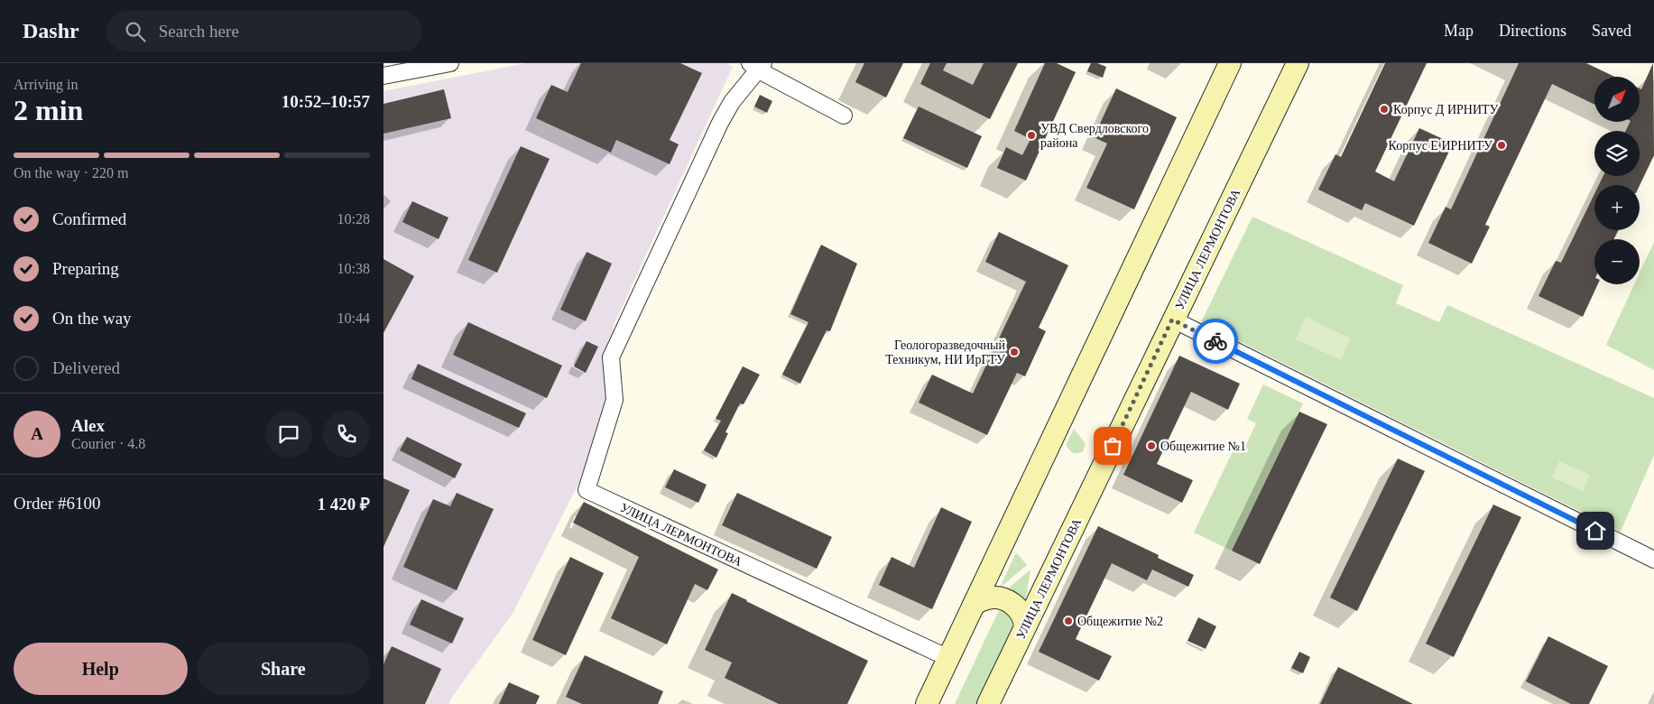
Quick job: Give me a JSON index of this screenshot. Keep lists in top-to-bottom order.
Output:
{
  "streets": {
    "main road": ["УЛИЦА ЛЕРМОНТОВА"]
  },
  "places": [
    "Корпус Д ИРНИТУ",
    "УВД Свердловского района",
    "Корпус Е ИРНИТУ",
    "Геологоразведочный Техникум, НИ ИрГТУ",
    "Общежитие №1",
    "Общежитие №2"
  ],
  "north": "top right",
  "page": {
    "header": "Dashr",
    "search": "Search here",
    "nav": ["Map", "Directions", "Saved"],
    "heading": ["2 min", "Arriving in", "10:52–10:57"],
    "panel": [
      "Alex",
      "Courier · 4.8",
      "Order #6100",
      "1 420 ₽"
    ],
    "map_buttons": ["+", "−"],
    "bar": "On the way · 220 m",
    "list": [
      ["Confirmed", "10:28"],
      ["Preparing", "10:38"],
      ["On the way", "10:44"],
      "Delivered"
    ],
    "round": "A",
    "buttons": ["Help", "Share"]
  }
}
